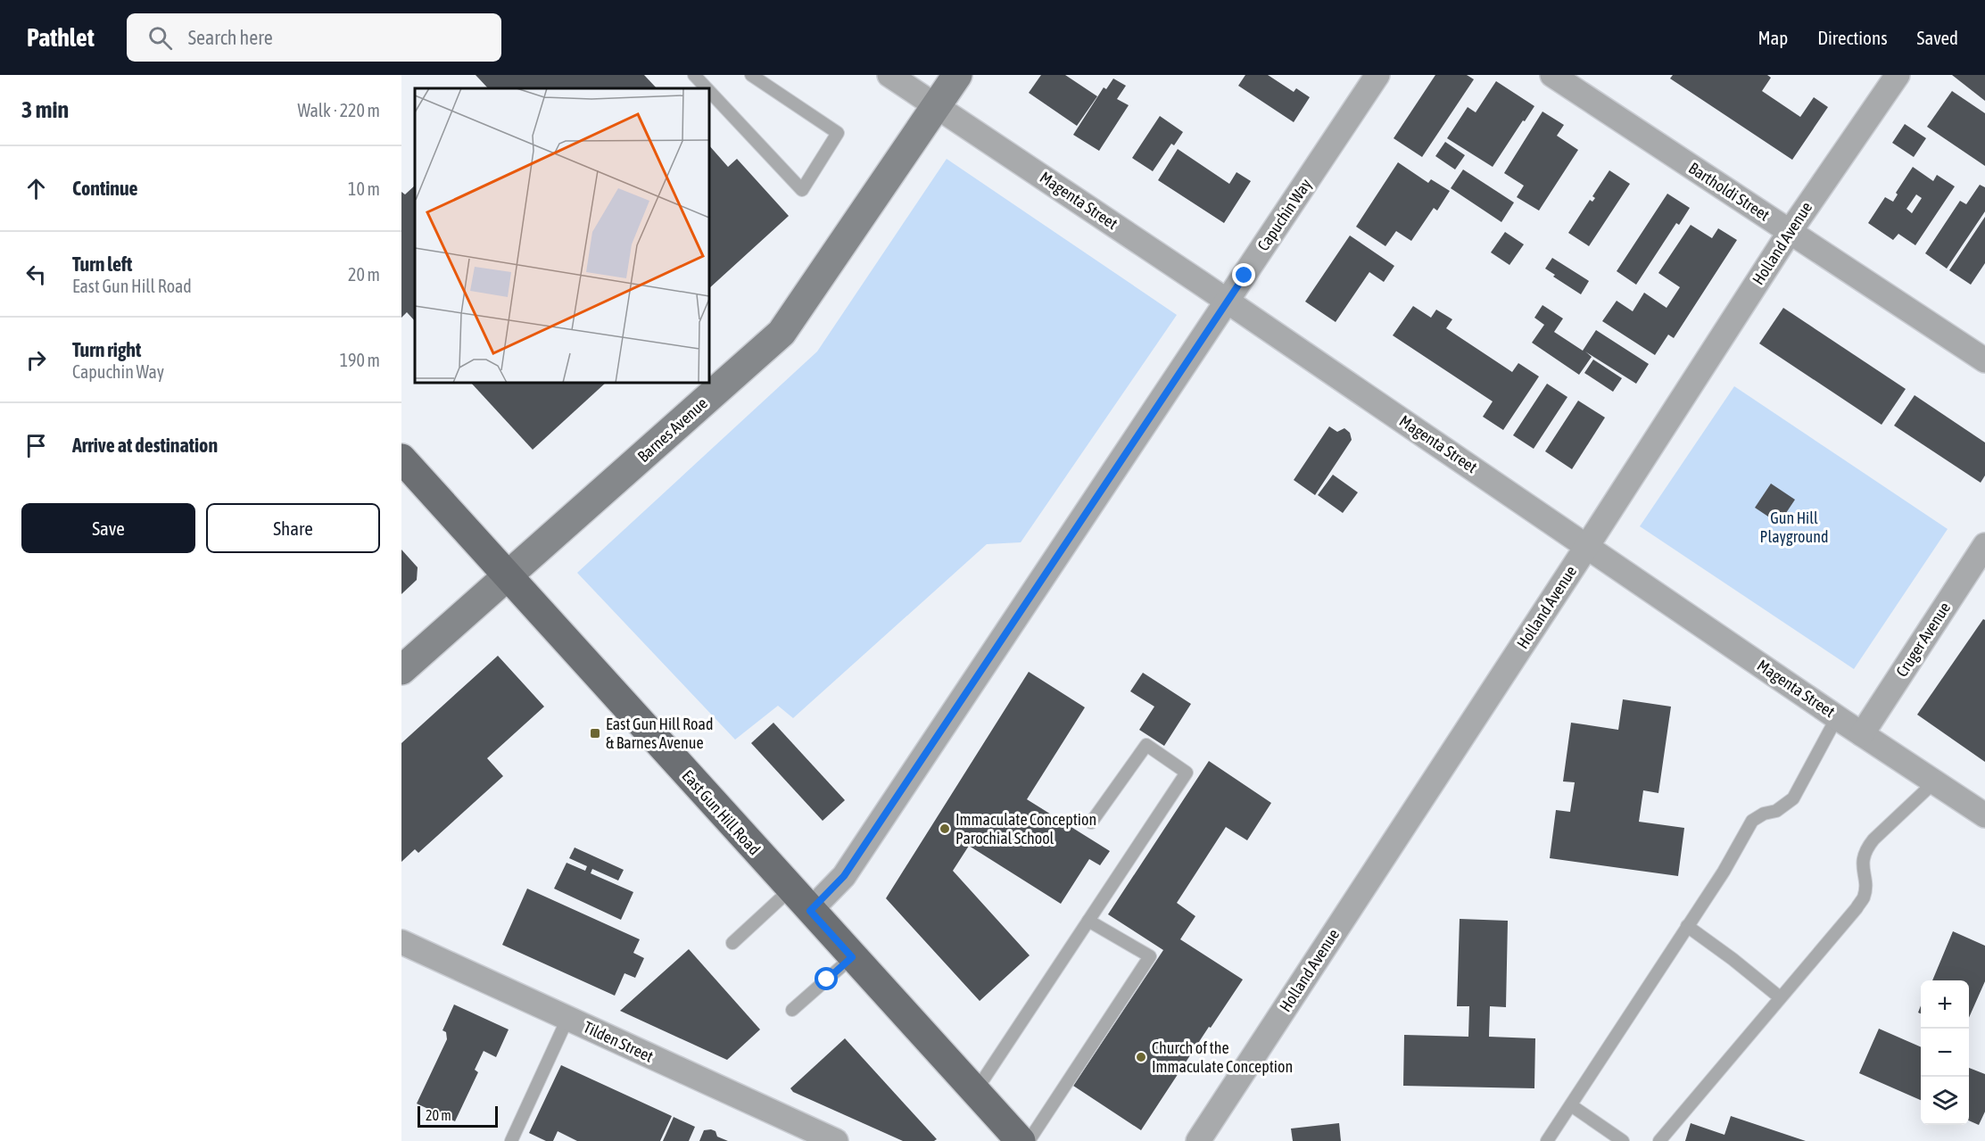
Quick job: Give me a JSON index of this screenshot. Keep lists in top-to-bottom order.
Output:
{
  "streets": {
    "main road": ["East Gun Hill Road"],
    "street": [
      "Bartholdi Street",
      "Magenta Street",
      "Capuchin Way",
      "Holland Avenue",
      "Barnes Avenue",
      "Cruger Avenue",
      "Tilden Street"
    ]
  },
  "crossings": [
    ["Bartholdi Street", "Holland Avenue"],
    ["Magenta Street", "Capuchin Way"],
    ["Magenta Street", "Holland Avenue"],
    ["Magenta Street", "Barnes Avenue"],
    ["Magenta Street", "Cruger Avenue"],
    ["Capuchin Way", "East Gun Hill Road"],
    ["Barnes Avenue", "East Gun Hill Road"]
  ],
  "parks": ["Gun Hill Playground"],
  "places": {
    "transit": ["East Gun Hill Road & Barnes Avenue"],
    "other": ["Immaculate Conception Parochial School", "Church of the Immaculate Conception"]
  },
  "scale_bar": "20 m",
  "page": {
    "header": "Pathlet",
    "search": "Search here",
    "nav": ["Map", "Directions", "Saved"],
    "heading": ["3 min", "Walk · 220 m"],
    "list": [
      ["Continue", "10 m"],
      ["Turn left", "East Gun Hill Road", "20 m"],
      ["Turn right", "Capuchin Way", "190 m"],
      "Arrive at destination"
    ],
    "buttons": ["Save", "Share"],
    "map_buttons": ["+", "−"],
    "scale": "20 m"
  }
}
